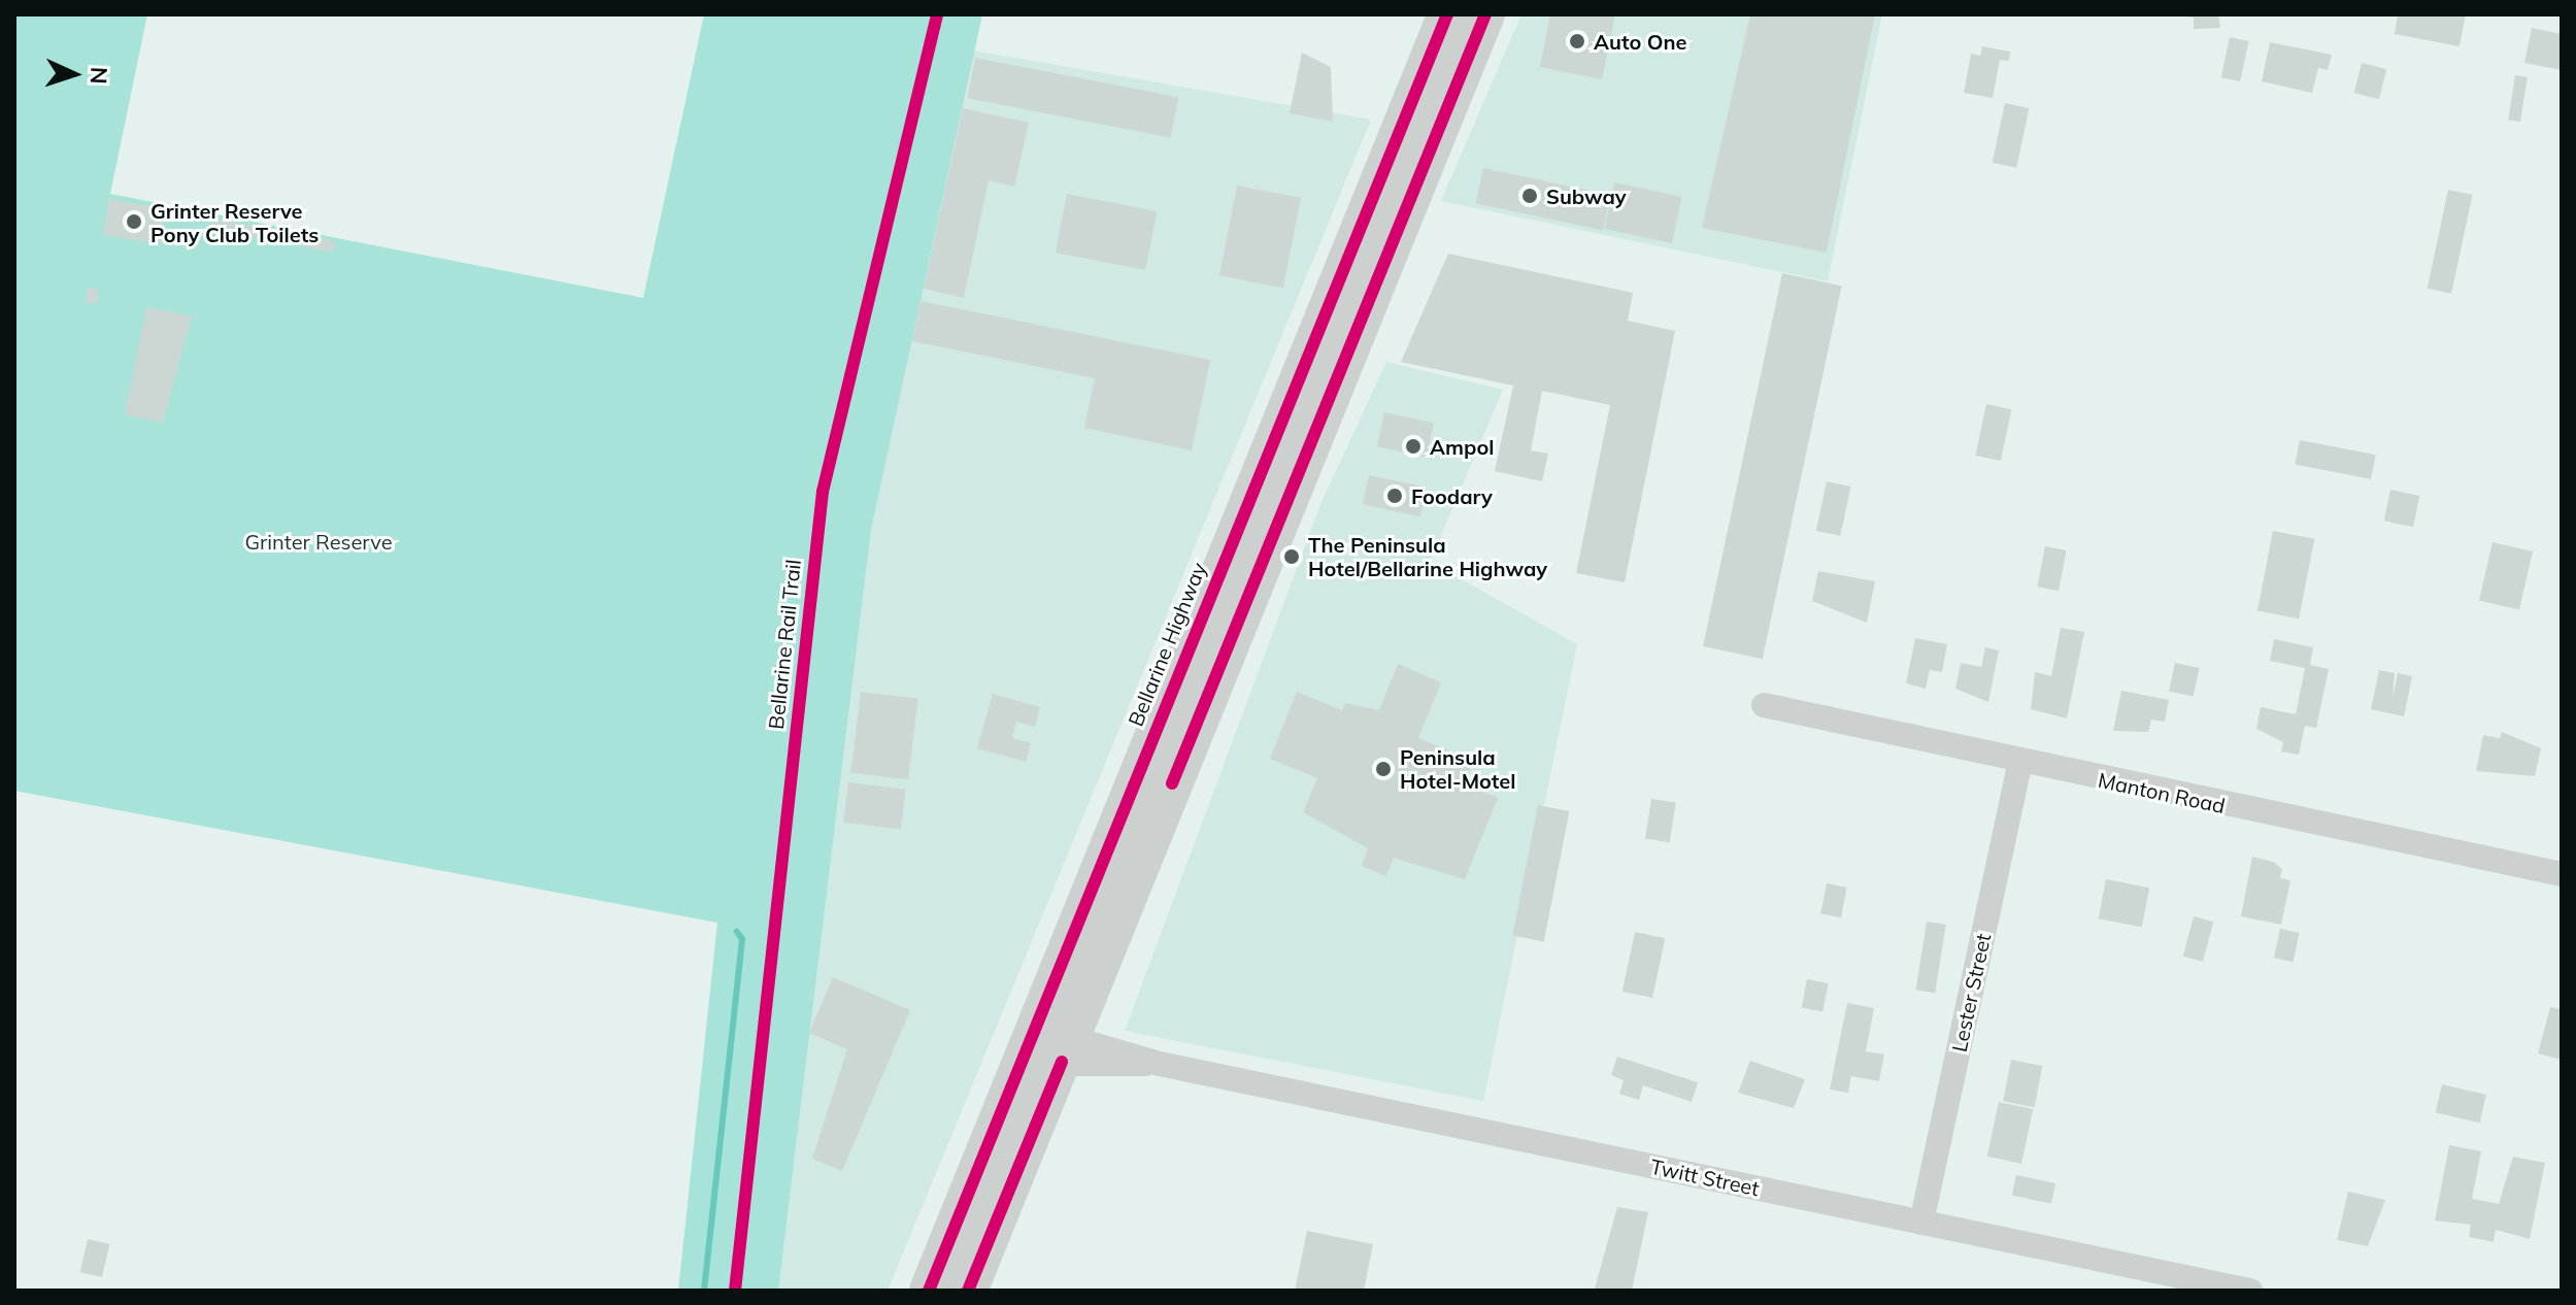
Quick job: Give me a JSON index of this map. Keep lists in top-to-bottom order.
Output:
{
  "streets": {
    "highway": ["Bellarine Highway"],
    "street": ["Manton Road", "Lester Street", "Twitt Street"],
    "cycle path": ["Bellarine Rail Trail"]
  },
  "crossings": [
    ["Bellarine Highway", "Twitt Street"],
    ["Manton Road", "Lester Street"],
    ["Lester Street", "Twitt Street"]
  ],
  "parks": ["Grinter Reserve"],
  "places": [
    "Auto One",
    "Subway",
    "Grinter Reserve Pony Club Toilets",
    "Ampol",
    "Foodary",
    "The Peninsula Hotel/Bellarine Highway",
    "Peninsula Hotel-Motel"
  ],
  "north": "right"
}
